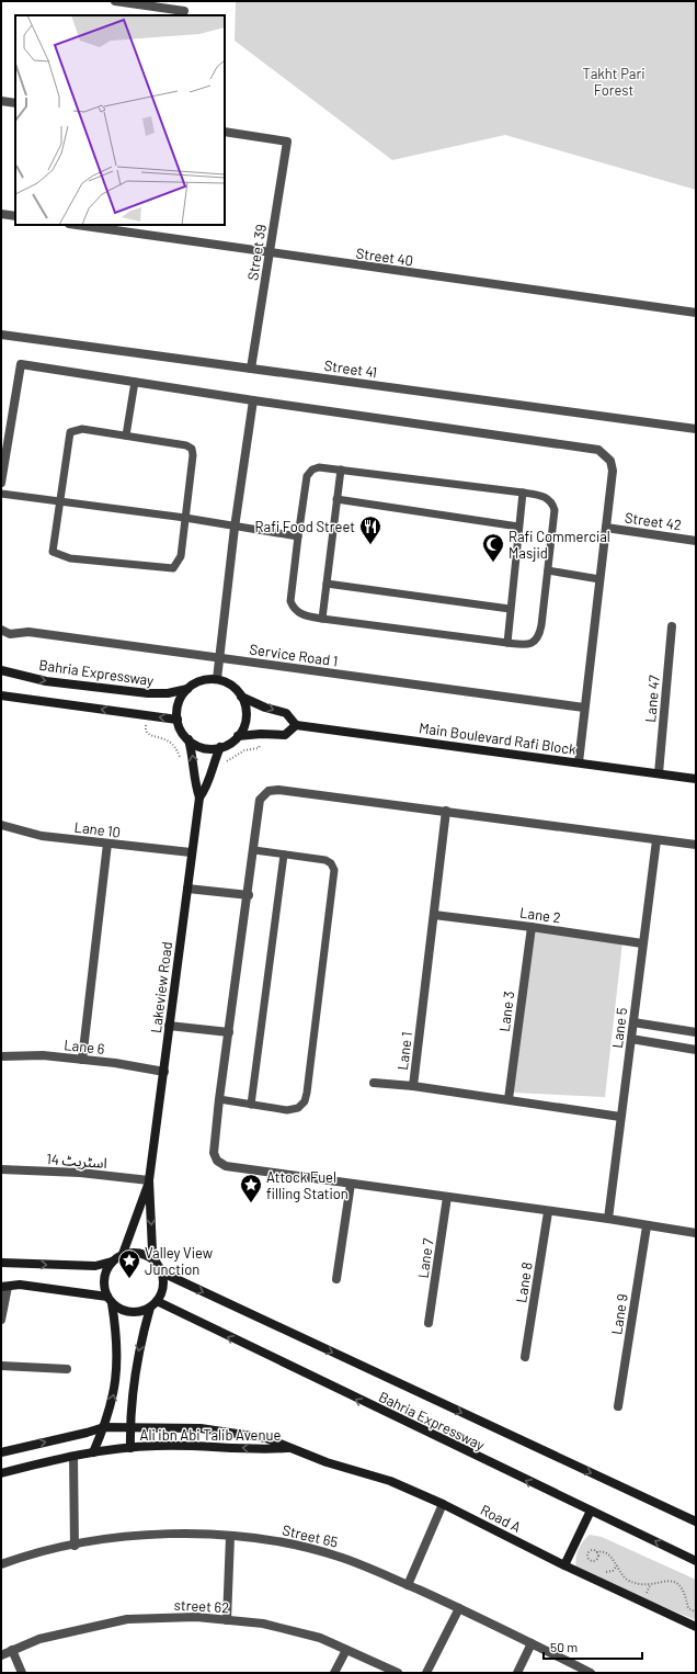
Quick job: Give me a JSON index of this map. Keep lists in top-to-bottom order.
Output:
{
  "streets": {
    "main road": [
      "Bahria Expressway",
      "Main Boulevard Rafi Block",
      "Lakeview Road",
      "Ali ibn Abi Talib Avenue",
      "Road A"
    ],
    "street": [
      "Street 39",
      "Street 40",
      "Street 41",
      "Street 42",
      "Service Road 1",
      "Lane 47",
      "Lane 10",
      "Lane 2",
      "Lane 3",
      "Lane 5",
      "Lane 6",
      "Lane 1",
      "اسٹریٹ 14",
      "Lane 7",
      "Lane 8",
      "Lane 9",
      "Street 65",
      "street 62"
    ]
  },
  "crossings": [
    ["Street 39", "Street 40"],
    ["Street 39", "Street 41"],
    ["Lane 47", "Main Boulevard Rafi Block"],
    ["Lane 10", "Lakeview Road"],
    ["Lane 2", "Lane 3"],
    ["Lane 2", "Lane 5"],
    ["Lane 2", "Lane 1"],
    ["Lakeview Road", "Lane 6"],
    ["Lakeview Road", "اسٹریٹ 14"],
    ["Lane 3", "Lane 1"],
    ["Lane 5", "Lane 1"],
    ["Ali ibn Abi Talib Avenue", "Road A"]
  ],
  "parks": ["Takht Pari Forest"],
  "places": {
    "restaurant": ["Rafi Food Street"],
    "mosque": ["Rafi Commercial Masjid"],
    "place": ["Attock Fuel filling Station", "Valley View Junction"]
  },
  "scale_bar": "50 m"
}
